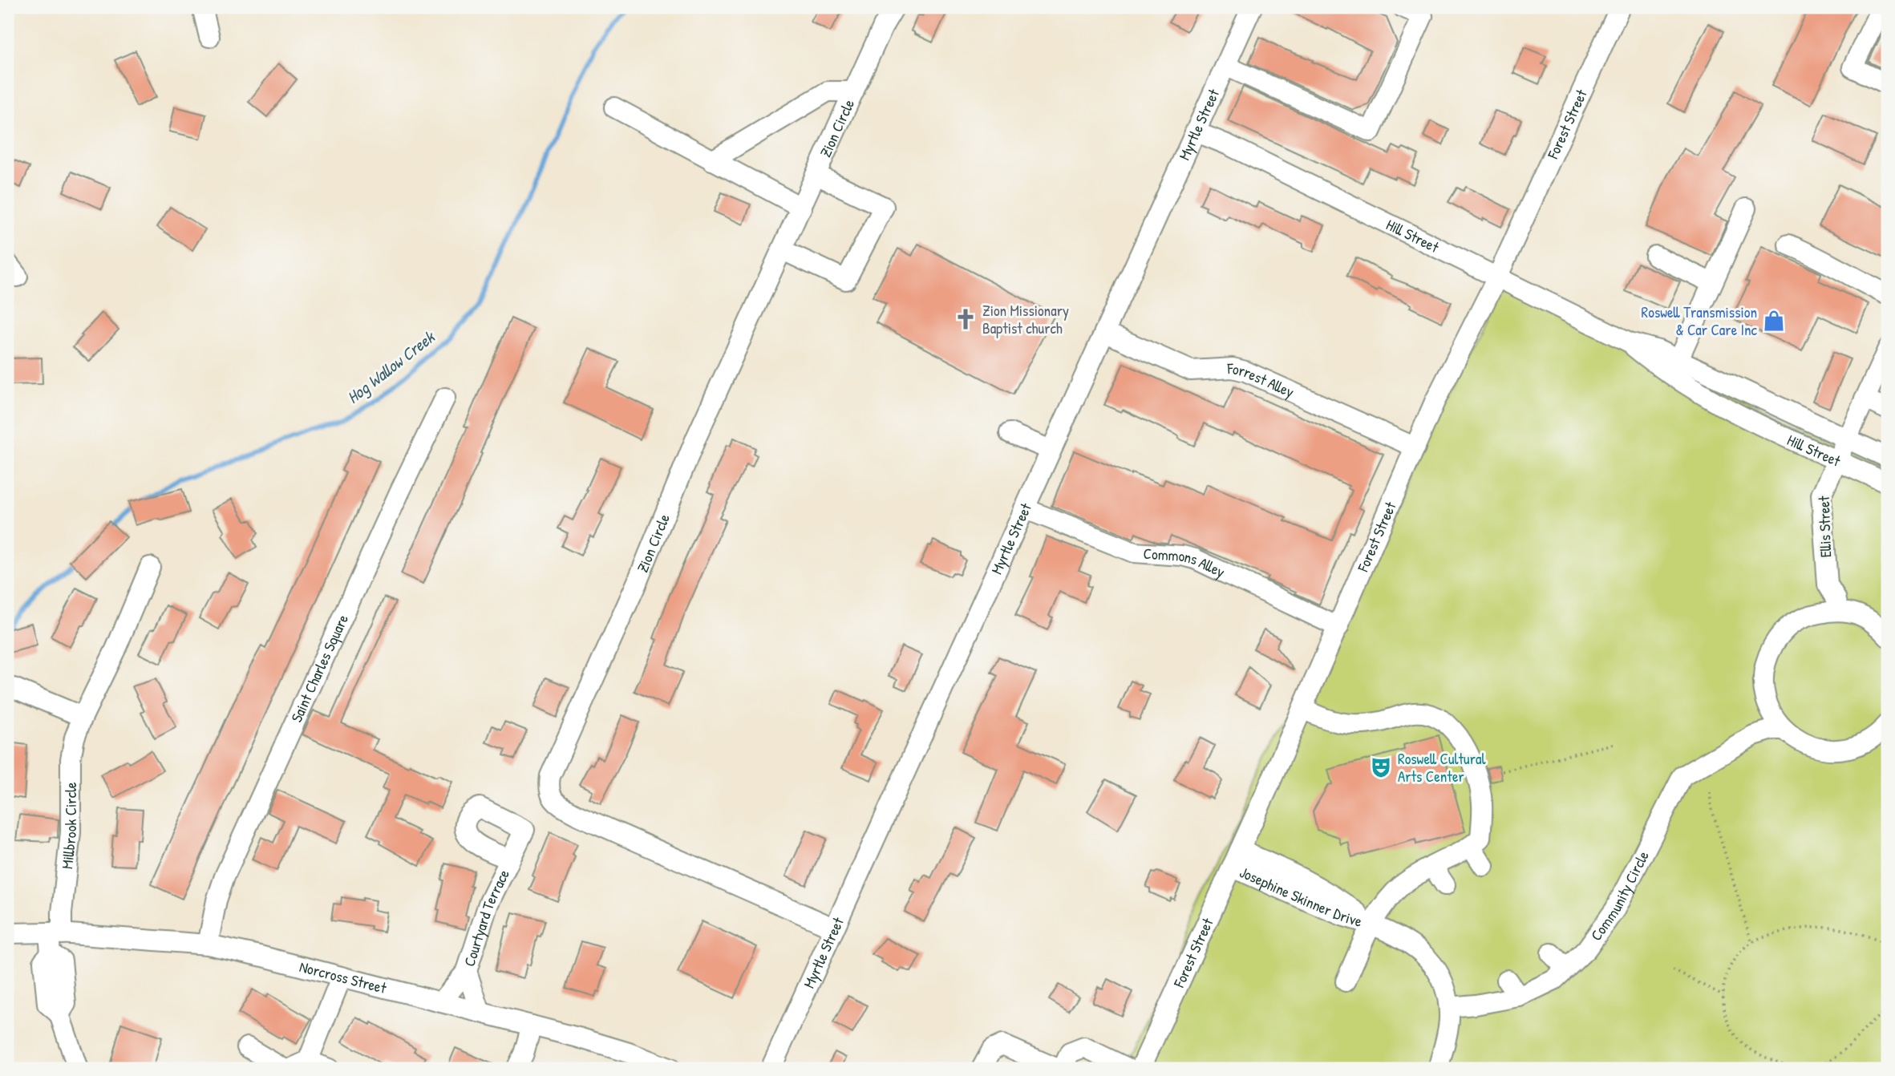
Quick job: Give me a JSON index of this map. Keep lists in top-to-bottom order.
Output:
{
  "streets": {
    "street": [
      "Myrtle Street",
      "Forest Street",
      "Zion Circle",
      "Hill Street",
      "Forrest Alley",
      "Ellis Street",
      "Commons Alley",
      "Saint Charles Square",
      "Millbrook Circle",
      "Community Circle",
      "Josephine Skinner Drive",
      "Courtyard Terrace",
      "Norcross Street"
    ]
  },
  "crossings": [
    ["Myrtle Street", "Zion Circle"],
    ["Myrtle Street", "Hill Street"],
    ["Myrtle Street", "Forrest Alley"],
    ["Myrtle Street", "Commons Alley"],
    ["Forest Street", "Hill Street"],
    ["Forest Street", "Forrest Alley"],
    ["Forest Street", "Commons Alley"],
    ["Forest Street", "Josephine Skinner Drive"],
    ["Hill Street", "Ellis Street"],
    ["Saint Charles Square", "Norcross Street"],
    ["Millbrook Circle", "Norcross Street"],
    ["Community Circle", "Josephine Skinner Drive"],
    ["Courtyard Terrace", "Norcross Street"]
  ],
  "water": ["Hog Wallow Creek"],
  "places": {
    "church": ["Zion Missionary Baptist church"],
    "shop": ["Roswell Transmission & Car Care Inc"],
    "theatre": ["Roswell Cultural Arts Center"]
  }
}
